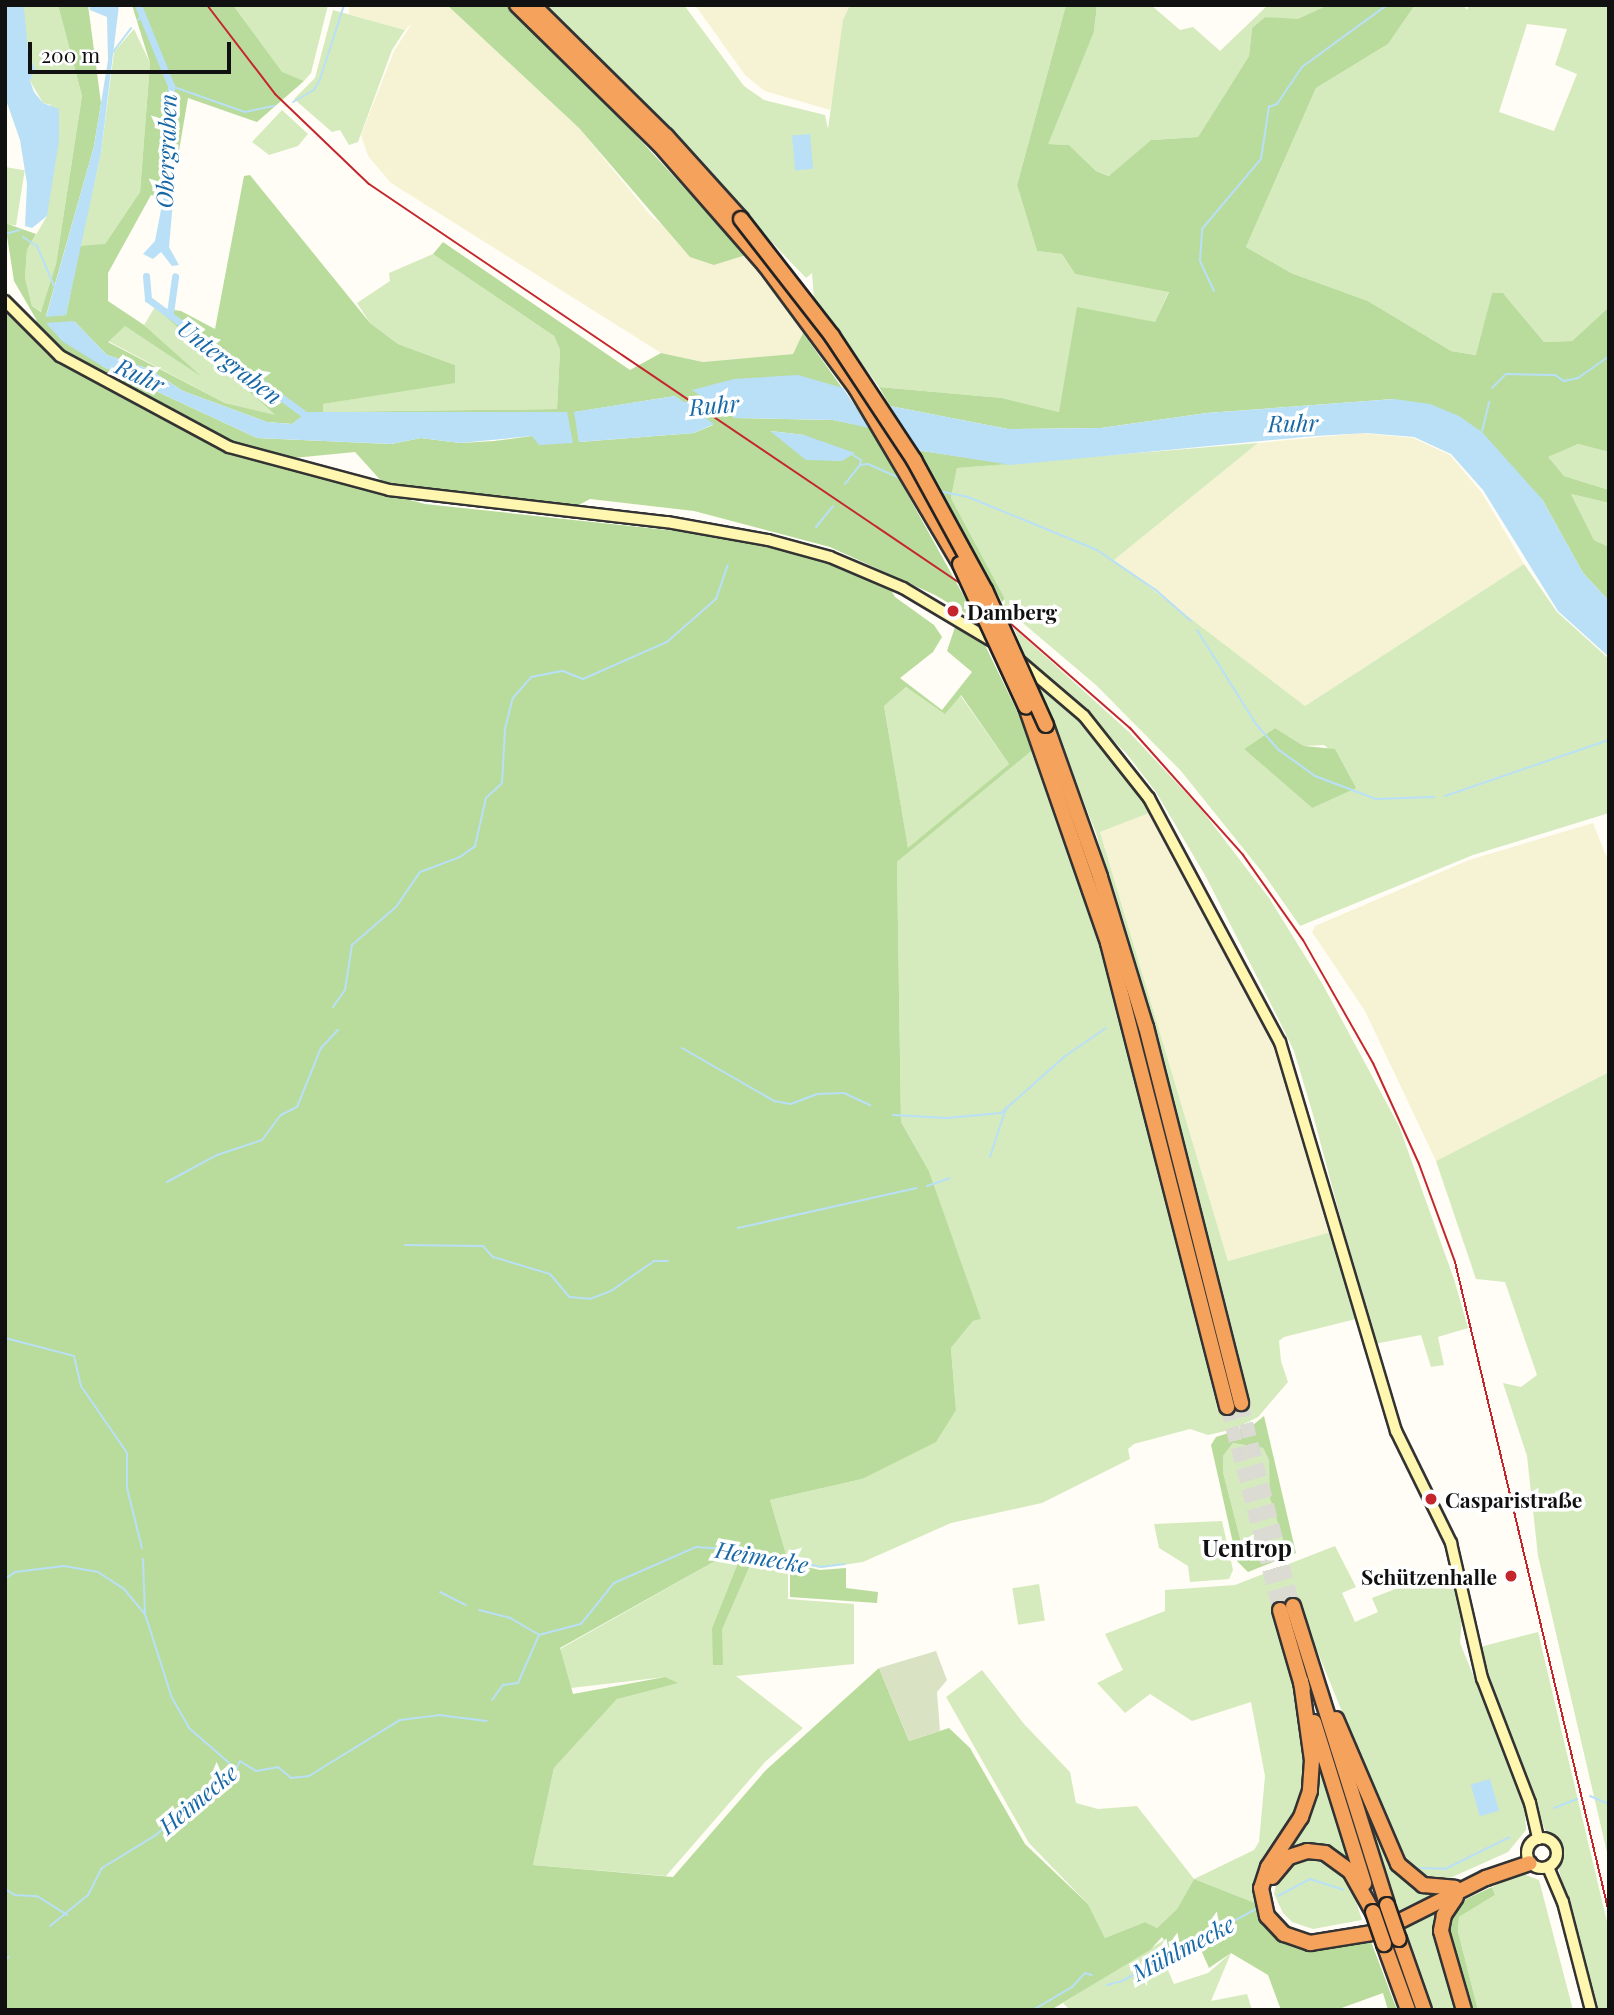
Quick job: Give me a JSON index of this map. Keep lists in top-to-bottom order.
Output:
{
  "districts": ["Uentrop"],
  "water": [
    "Obergraben",
    "Untergraben",
    "Ruhr",
    "Heimecke",
    "Mühlmecke"
  ],
  "places": ["Damberg", "Casparistraße", "Schützenhalle"],
  "scale_bar": "200 m"
}
